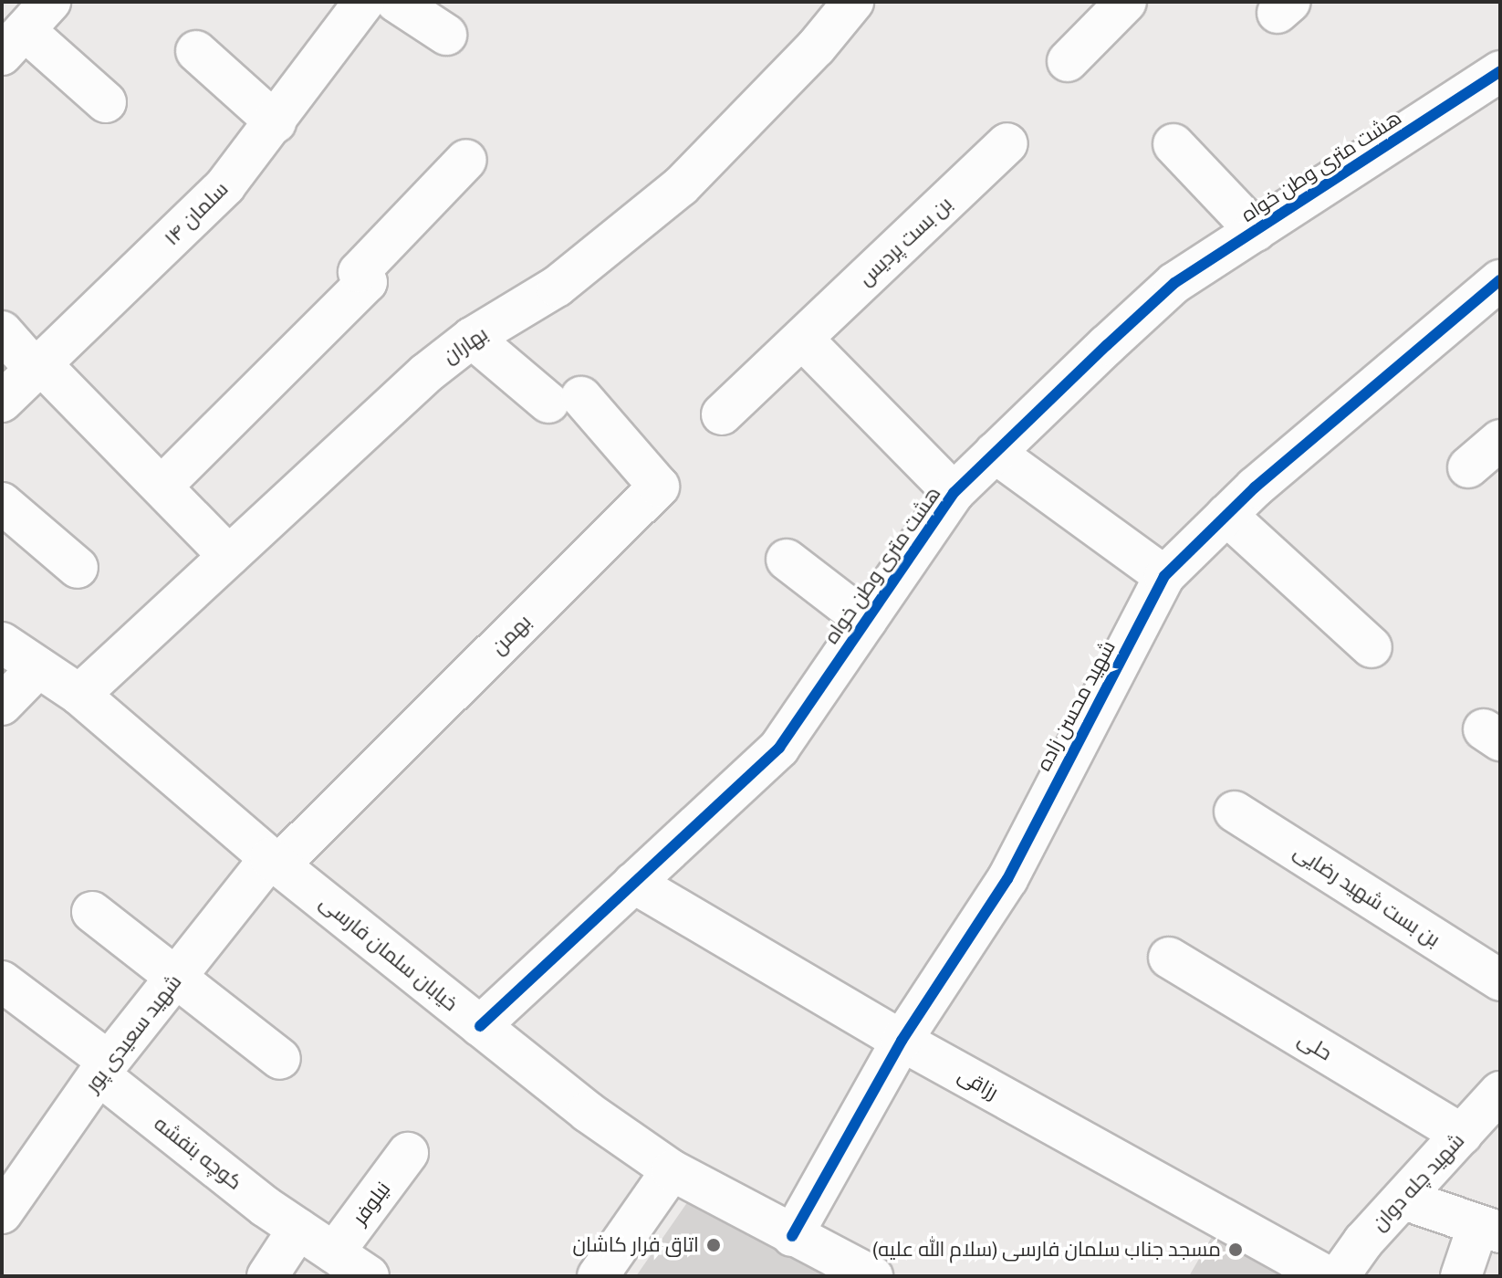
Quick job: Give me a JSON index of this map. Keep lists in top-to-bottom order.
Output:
{
  "streets": {
    "street": [
      "هشت متری وطن خواه",
      "سلمان ۱۴",
      "بن بست پردیس",
      "بهاران",
      "بهمن",
      "شهید محسن زاده",
      "بن بست شهید رضایی",
      "خیابان سلمان فارسی",
      "شهید سعیدی پور",
      "حلی",
      "رزاقی",
      "کوچه بنفشه",
      "شهید چله دوان",
      "نیلوفر"
    ]
  },
  "crossings": [
    ["هشت متری وطن خواه", "خیابان سلمان فارسی"],
    ["هشت متری وطن خواه", "رزاقی"],
    ["بهاران", "بهمن"],
    ["بهاران", "خیابان سلمان فارسی"],
    ["بهمن", "خیابان سلمان فارسی"],
    ["بهمن", "شهید سعیدی پور"],
    ["شهید محسن زاده", "خیابان سلمان فارسی"],
    ["شهید محسن زاده", "رزاقی"],
    ["خیابان سلمان فارسی", "شهید سعیدی پور"],
    ["شهید سعیدی پور", "کوچه بنفشه"],
    ["حلی", "شهید چله دوان"],
    ["کوچه بنفشه", "نیلوفر"]
  ],
  "places": ["اتاق فرار کاشان", "مسجد جناب سلمان فارسی (سلام الله علیه)"]
}
